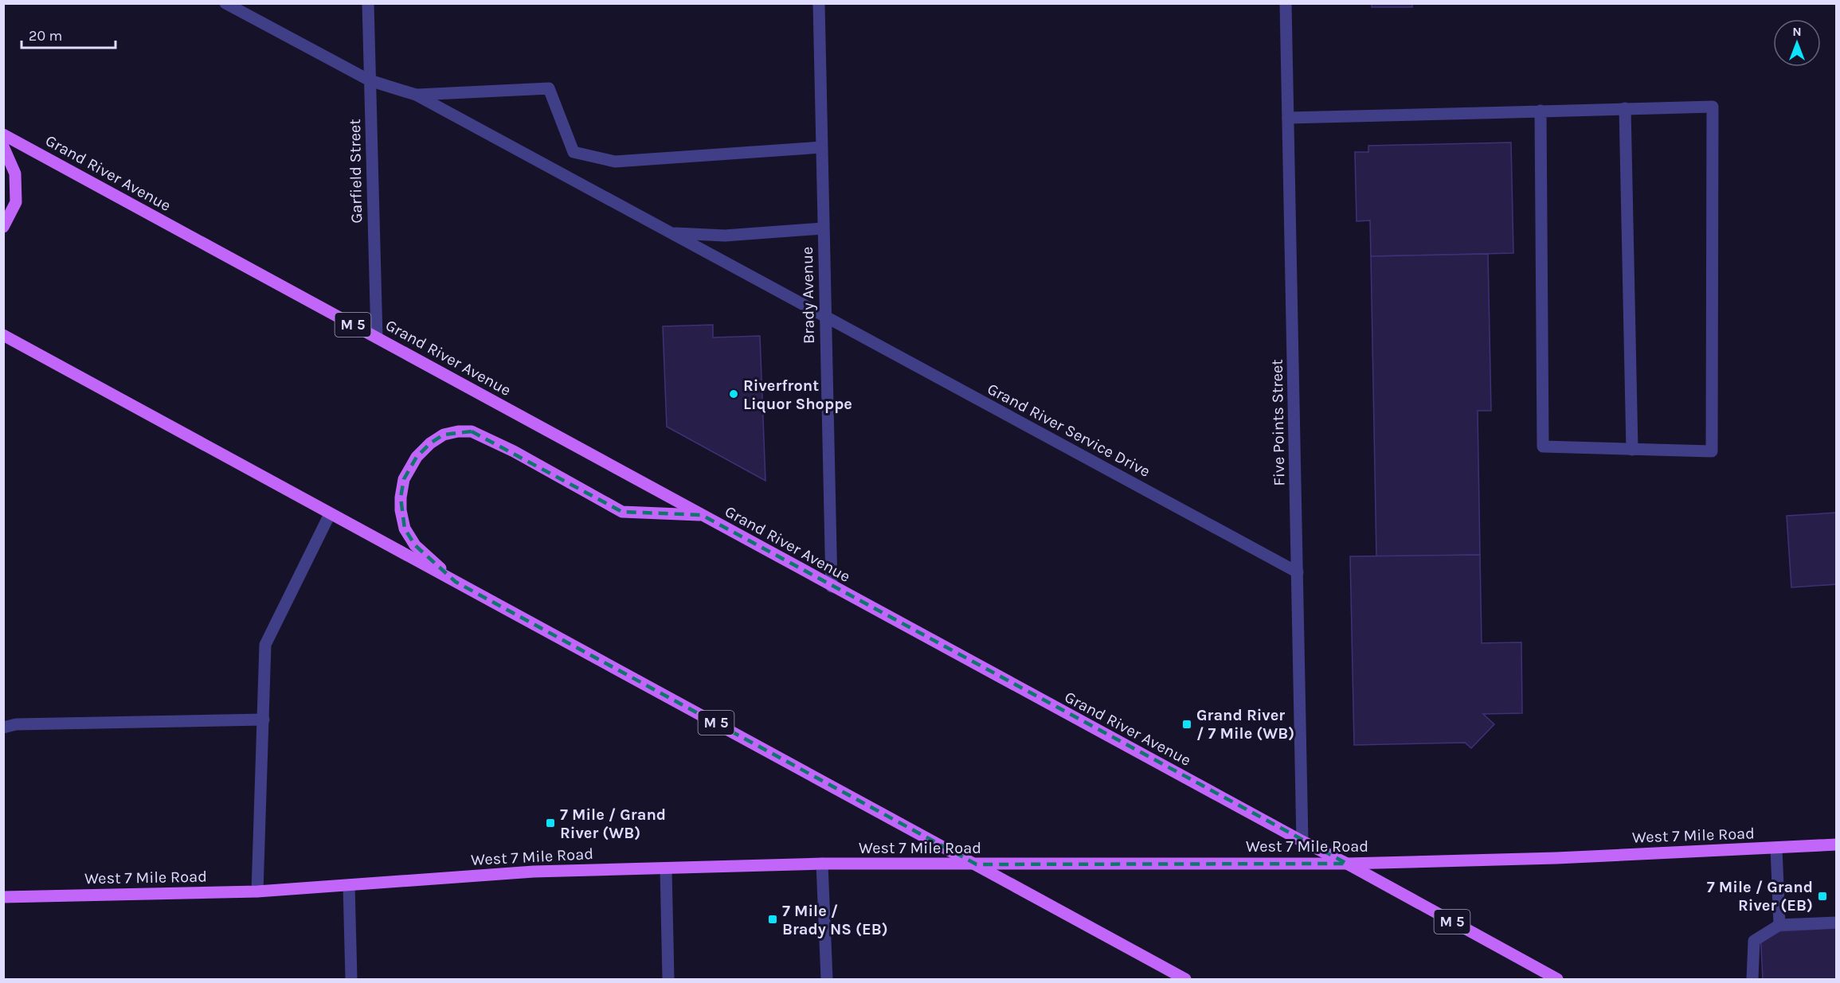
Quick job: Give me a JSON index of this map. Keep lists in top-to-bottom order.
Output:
{
  "streets": {
    "main road": ["Grand River Avenue", "M 5", "West 7 Mile Road"],
    "street": [
      "Garfield Street",
      "Brady Avenue",
      "Five Points Street",
      "Grand River Service Drive"
    ]
  },
  "crossings": [
    ["Garfield Street", "Grand River Avenue"],
    ["Grand River Avenue", "Brady Avenue"],
    ["Grand River Avenue", "Five Points Street"],
    ["Grand River Avenue", "West 7 Mile Road"],
    ["Brady Avenue", "Grand River Service Drive"],
    ["M 5", "West 7 Mile Road"],
    ["Five Points Street", "Grand River Service Drive"]
  ],
  "places": {
    "other": ["Riverfront Liquor Shoppe"],
    "transit": [
      "Grand River / 7 Mile (WB)",
      "7 Mile / Grand River (WB)",
      "7 Mile / Grand River (EB)",
      "7 Mile / Brady NS (EB)"
    ]
  },
  "scale_bar": "20 m",
  "north": "top"
}
